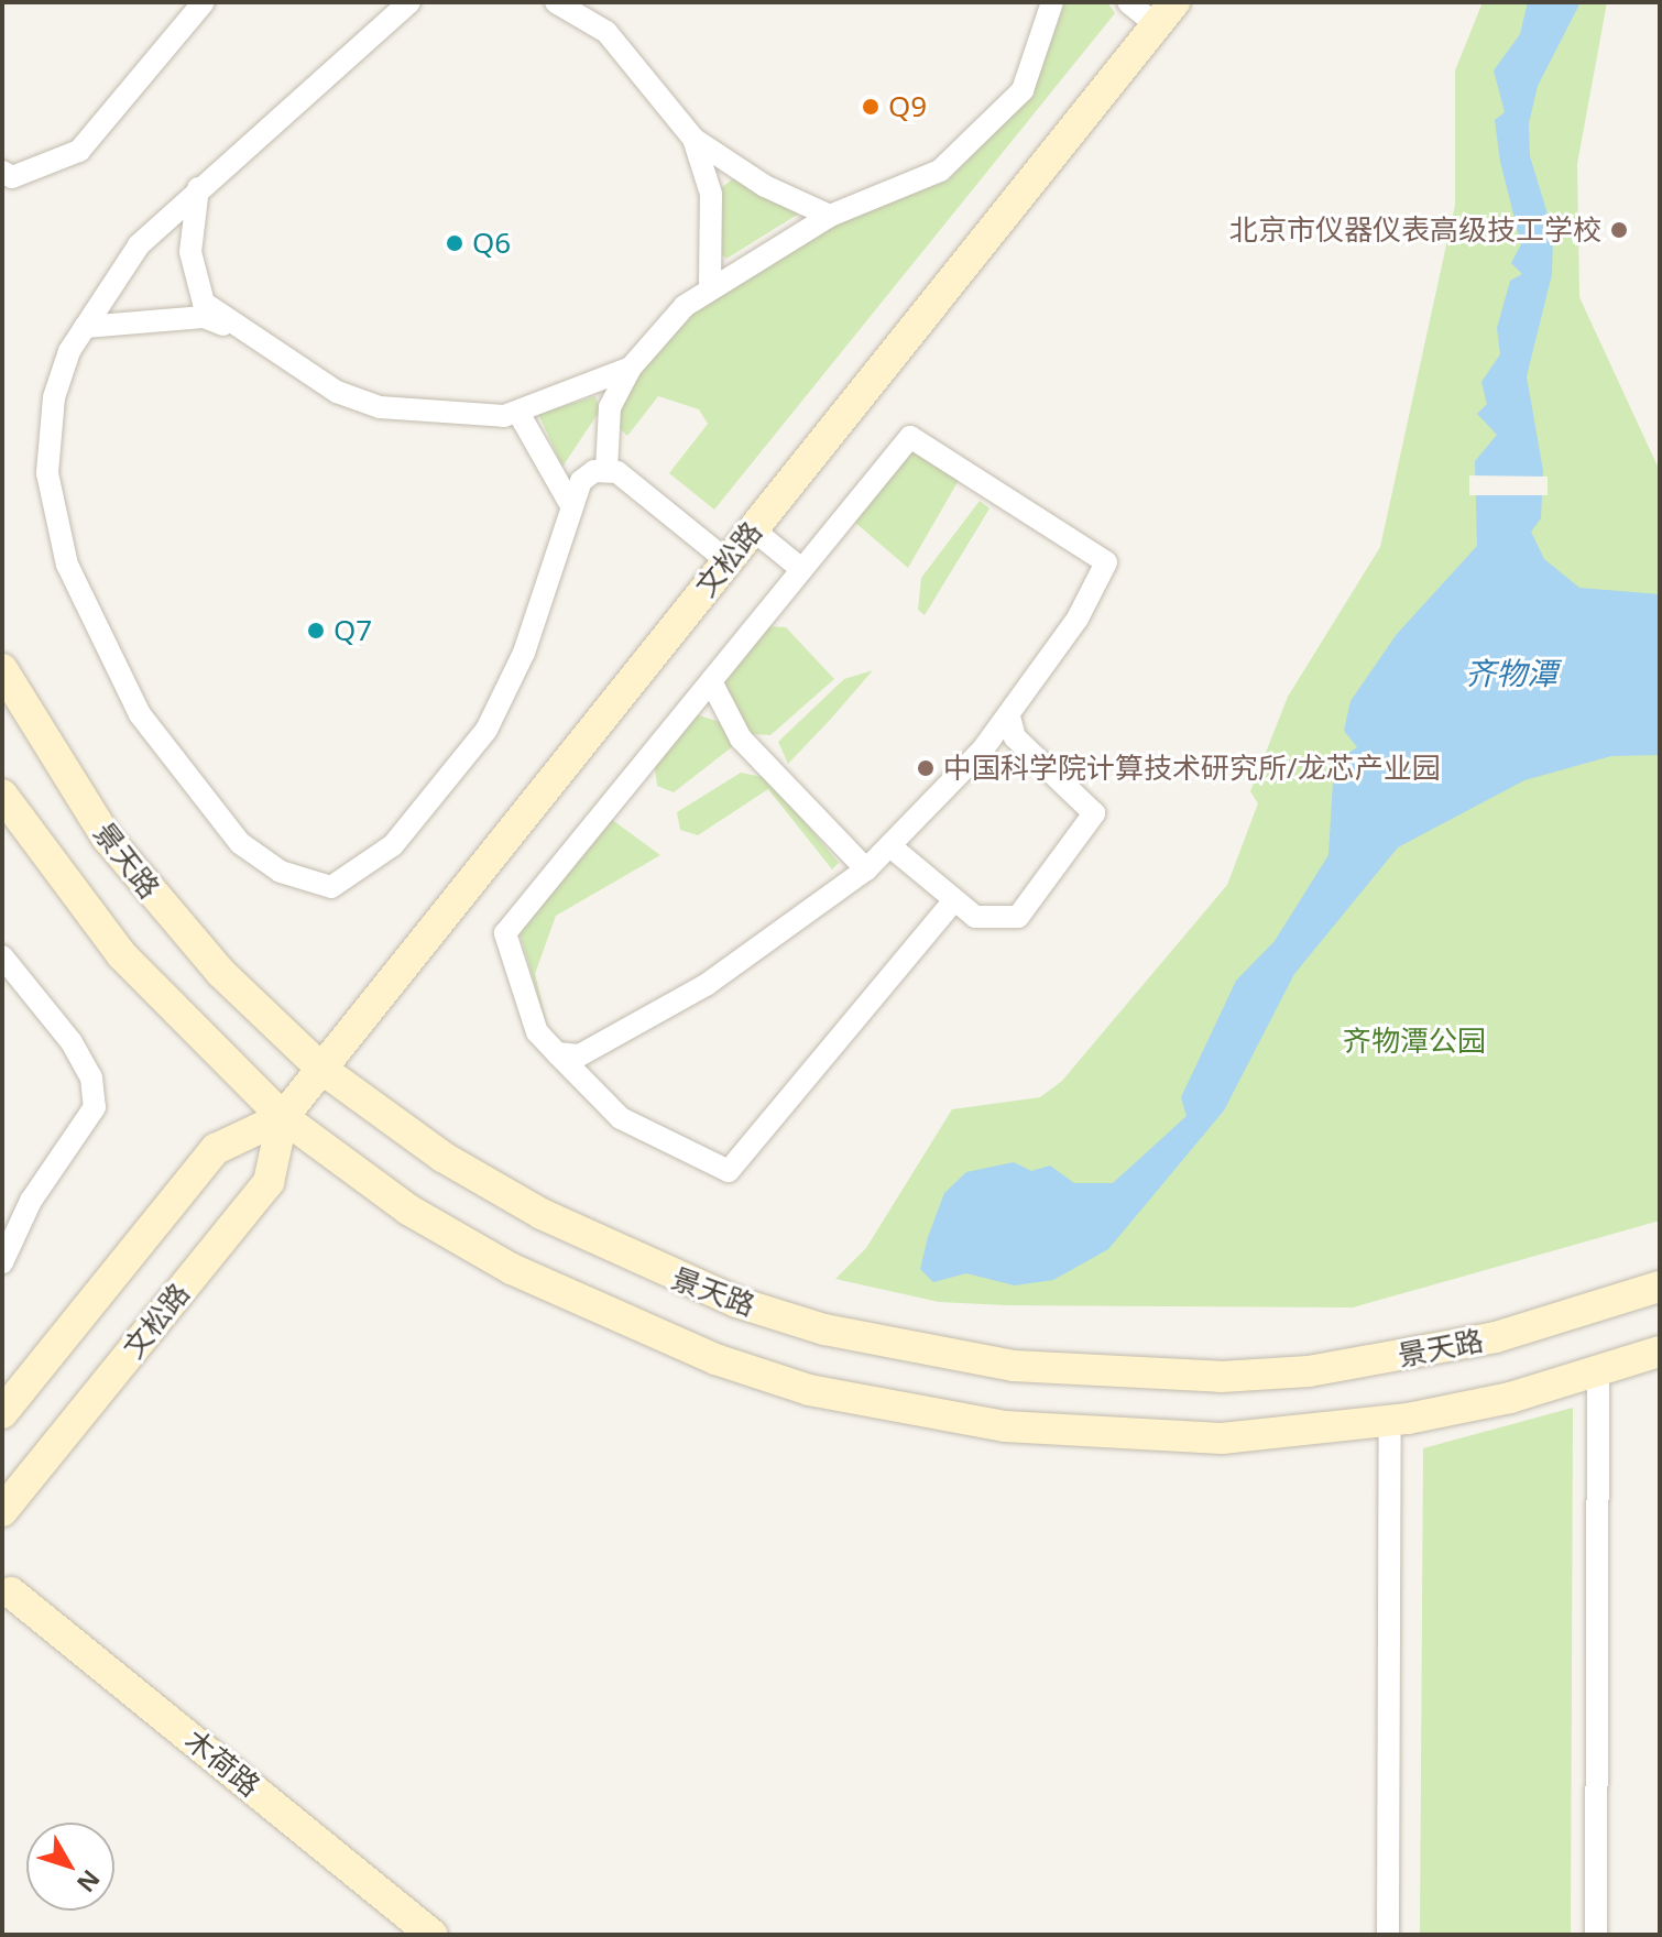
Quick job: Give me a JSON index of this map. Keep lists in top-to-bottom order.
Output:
{
  "streets": {
    "street": ["文松路", "景天路", "木荷路"]
  },
  "crossings": [
    ["文松路", "景天路"]
  ],
  "water": ["齐物潭"],
  "parks": ["齐物潭公园"],
  "places": [
    "Q9",
    "北京市仪器仪表高级技工学校",
    "Q6",
    "Q7",
    "中国科学院计算技术研究所/龙芯产业园"
  ],
  "north": "bottom right"
}
